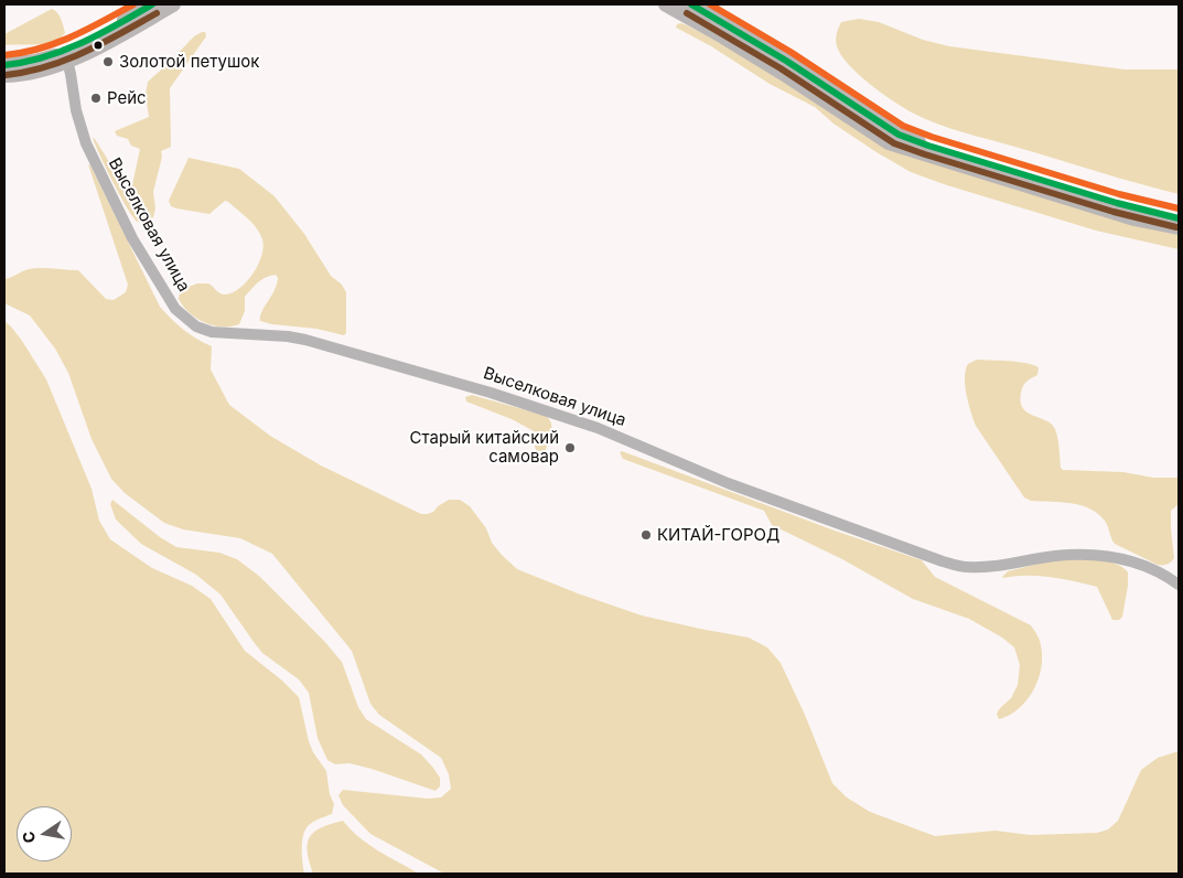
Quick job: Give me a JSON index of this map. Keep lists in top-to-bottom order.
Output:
{
  "streets": {
    "street": ["Выселковая улица"]
  },
  "places": [
    "Золотой петушок",
    "Рейс",
    "Старый китайский самовар",
    "КИТАЙ-ГОРОД"
  ],
  "north": "left"
}
